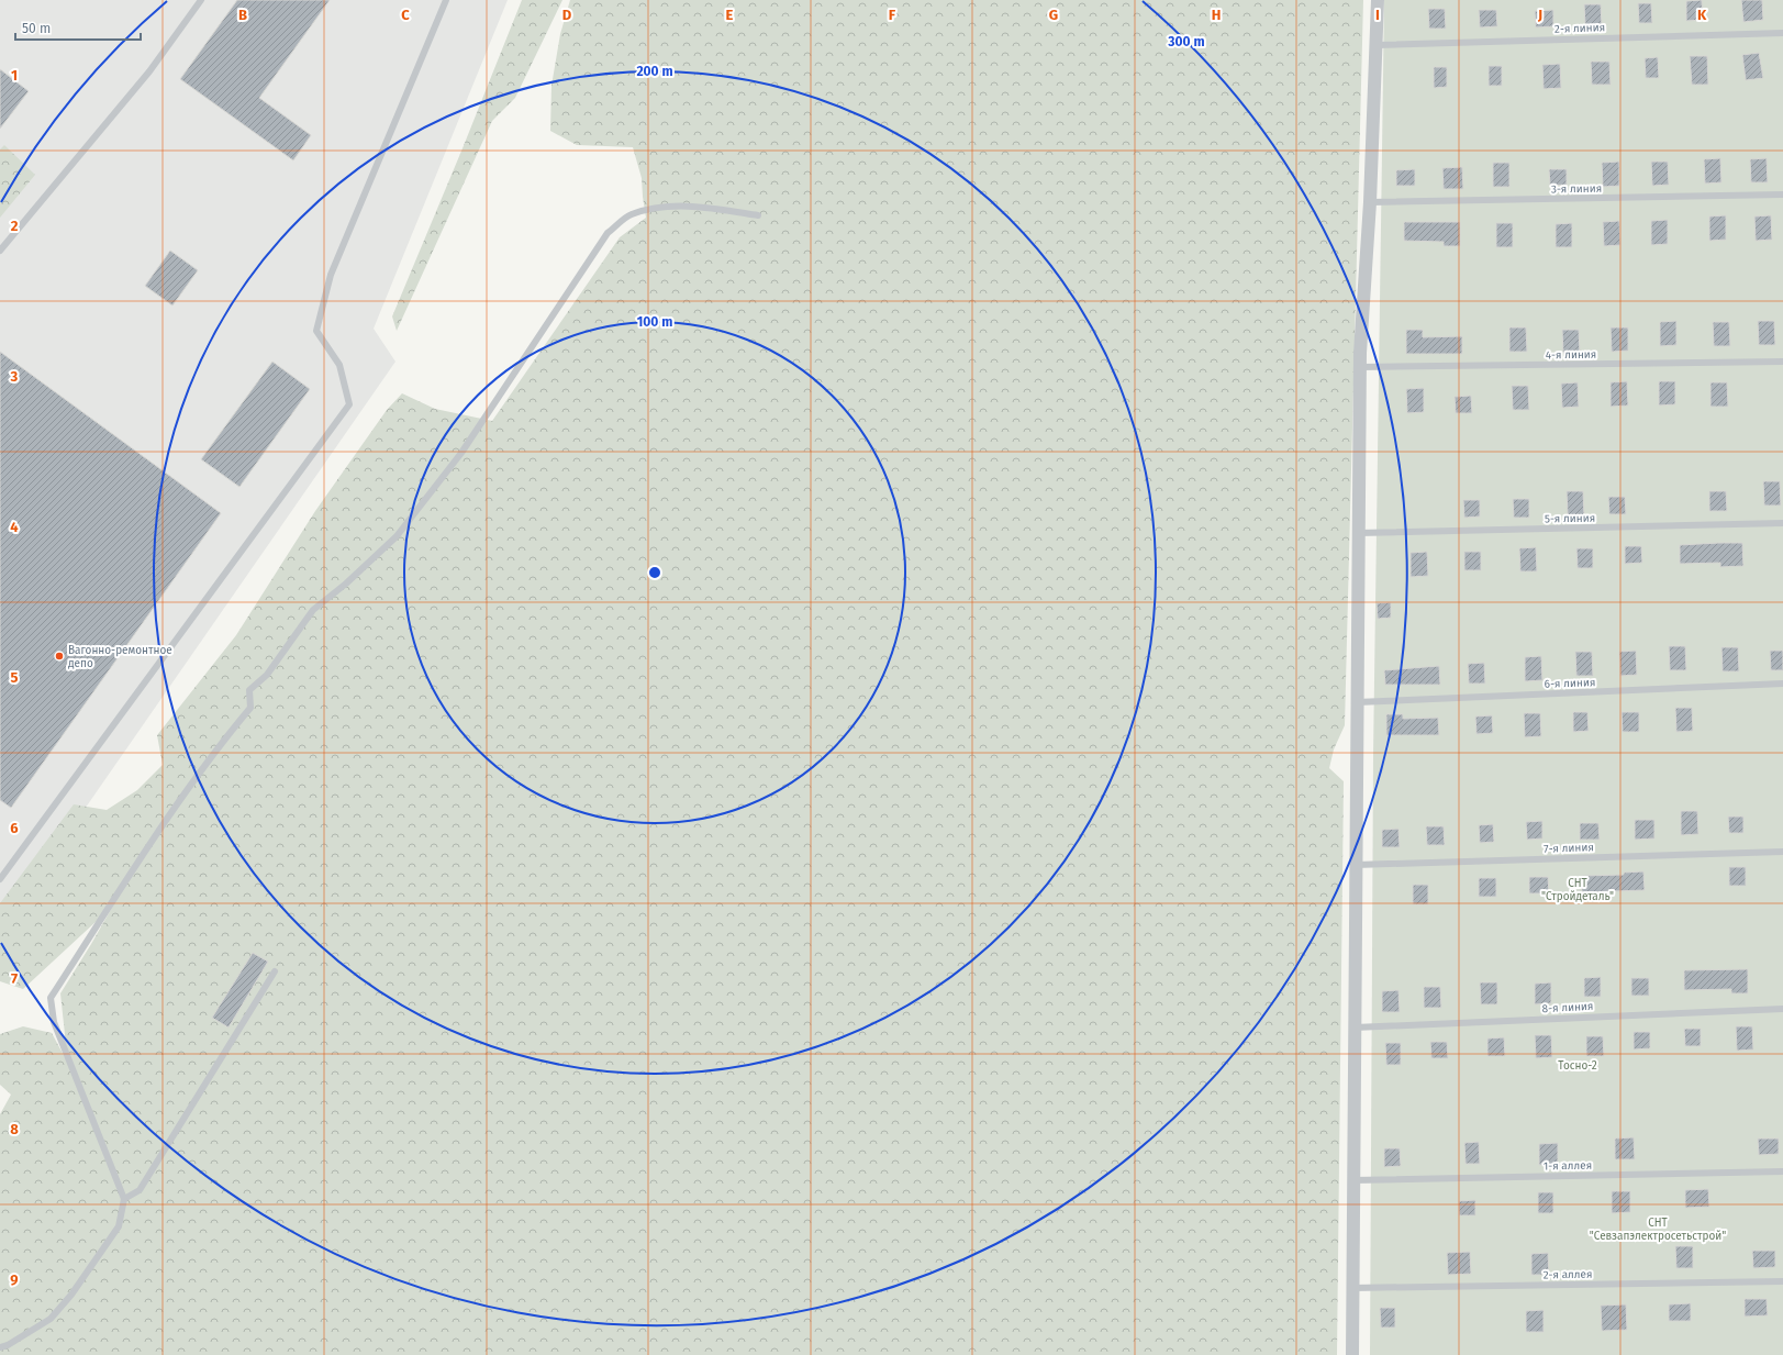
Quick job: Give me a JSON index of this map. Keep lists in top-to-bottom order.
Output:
{
  "streets": {
    "lane": [
      "2-я линия",
      "3-я линия",
      "4-я линия",
      "5-я линия",
      "6-я линия",
      "7-я линия",
      "8-я линия",
      "1-я аллея",
      "2-я аллея"
    ]
  },
  "parks": ["СНТ \"Стройдеталь\"", "Тосно-2", "СНТ \"Севзапэлектросетьстрой\""],
  "places": ["Вагонно-ремонтное депо"],
  "scale_bar": "50 m",
  "grid": {
    "columns": [
      "B",
      "C",
      "D",
      "E",
      "F",
      "G",
      "H",
      "I",
      "J",
      "K"
    ],
    "rows": [
      "1",
      "2",
      "3",
      "4",
      "5",
      "6",
      "7",
      "8",
      "9"
    ]
  },
  "rings": ["300 m", "200 m", "100 m"]
}
